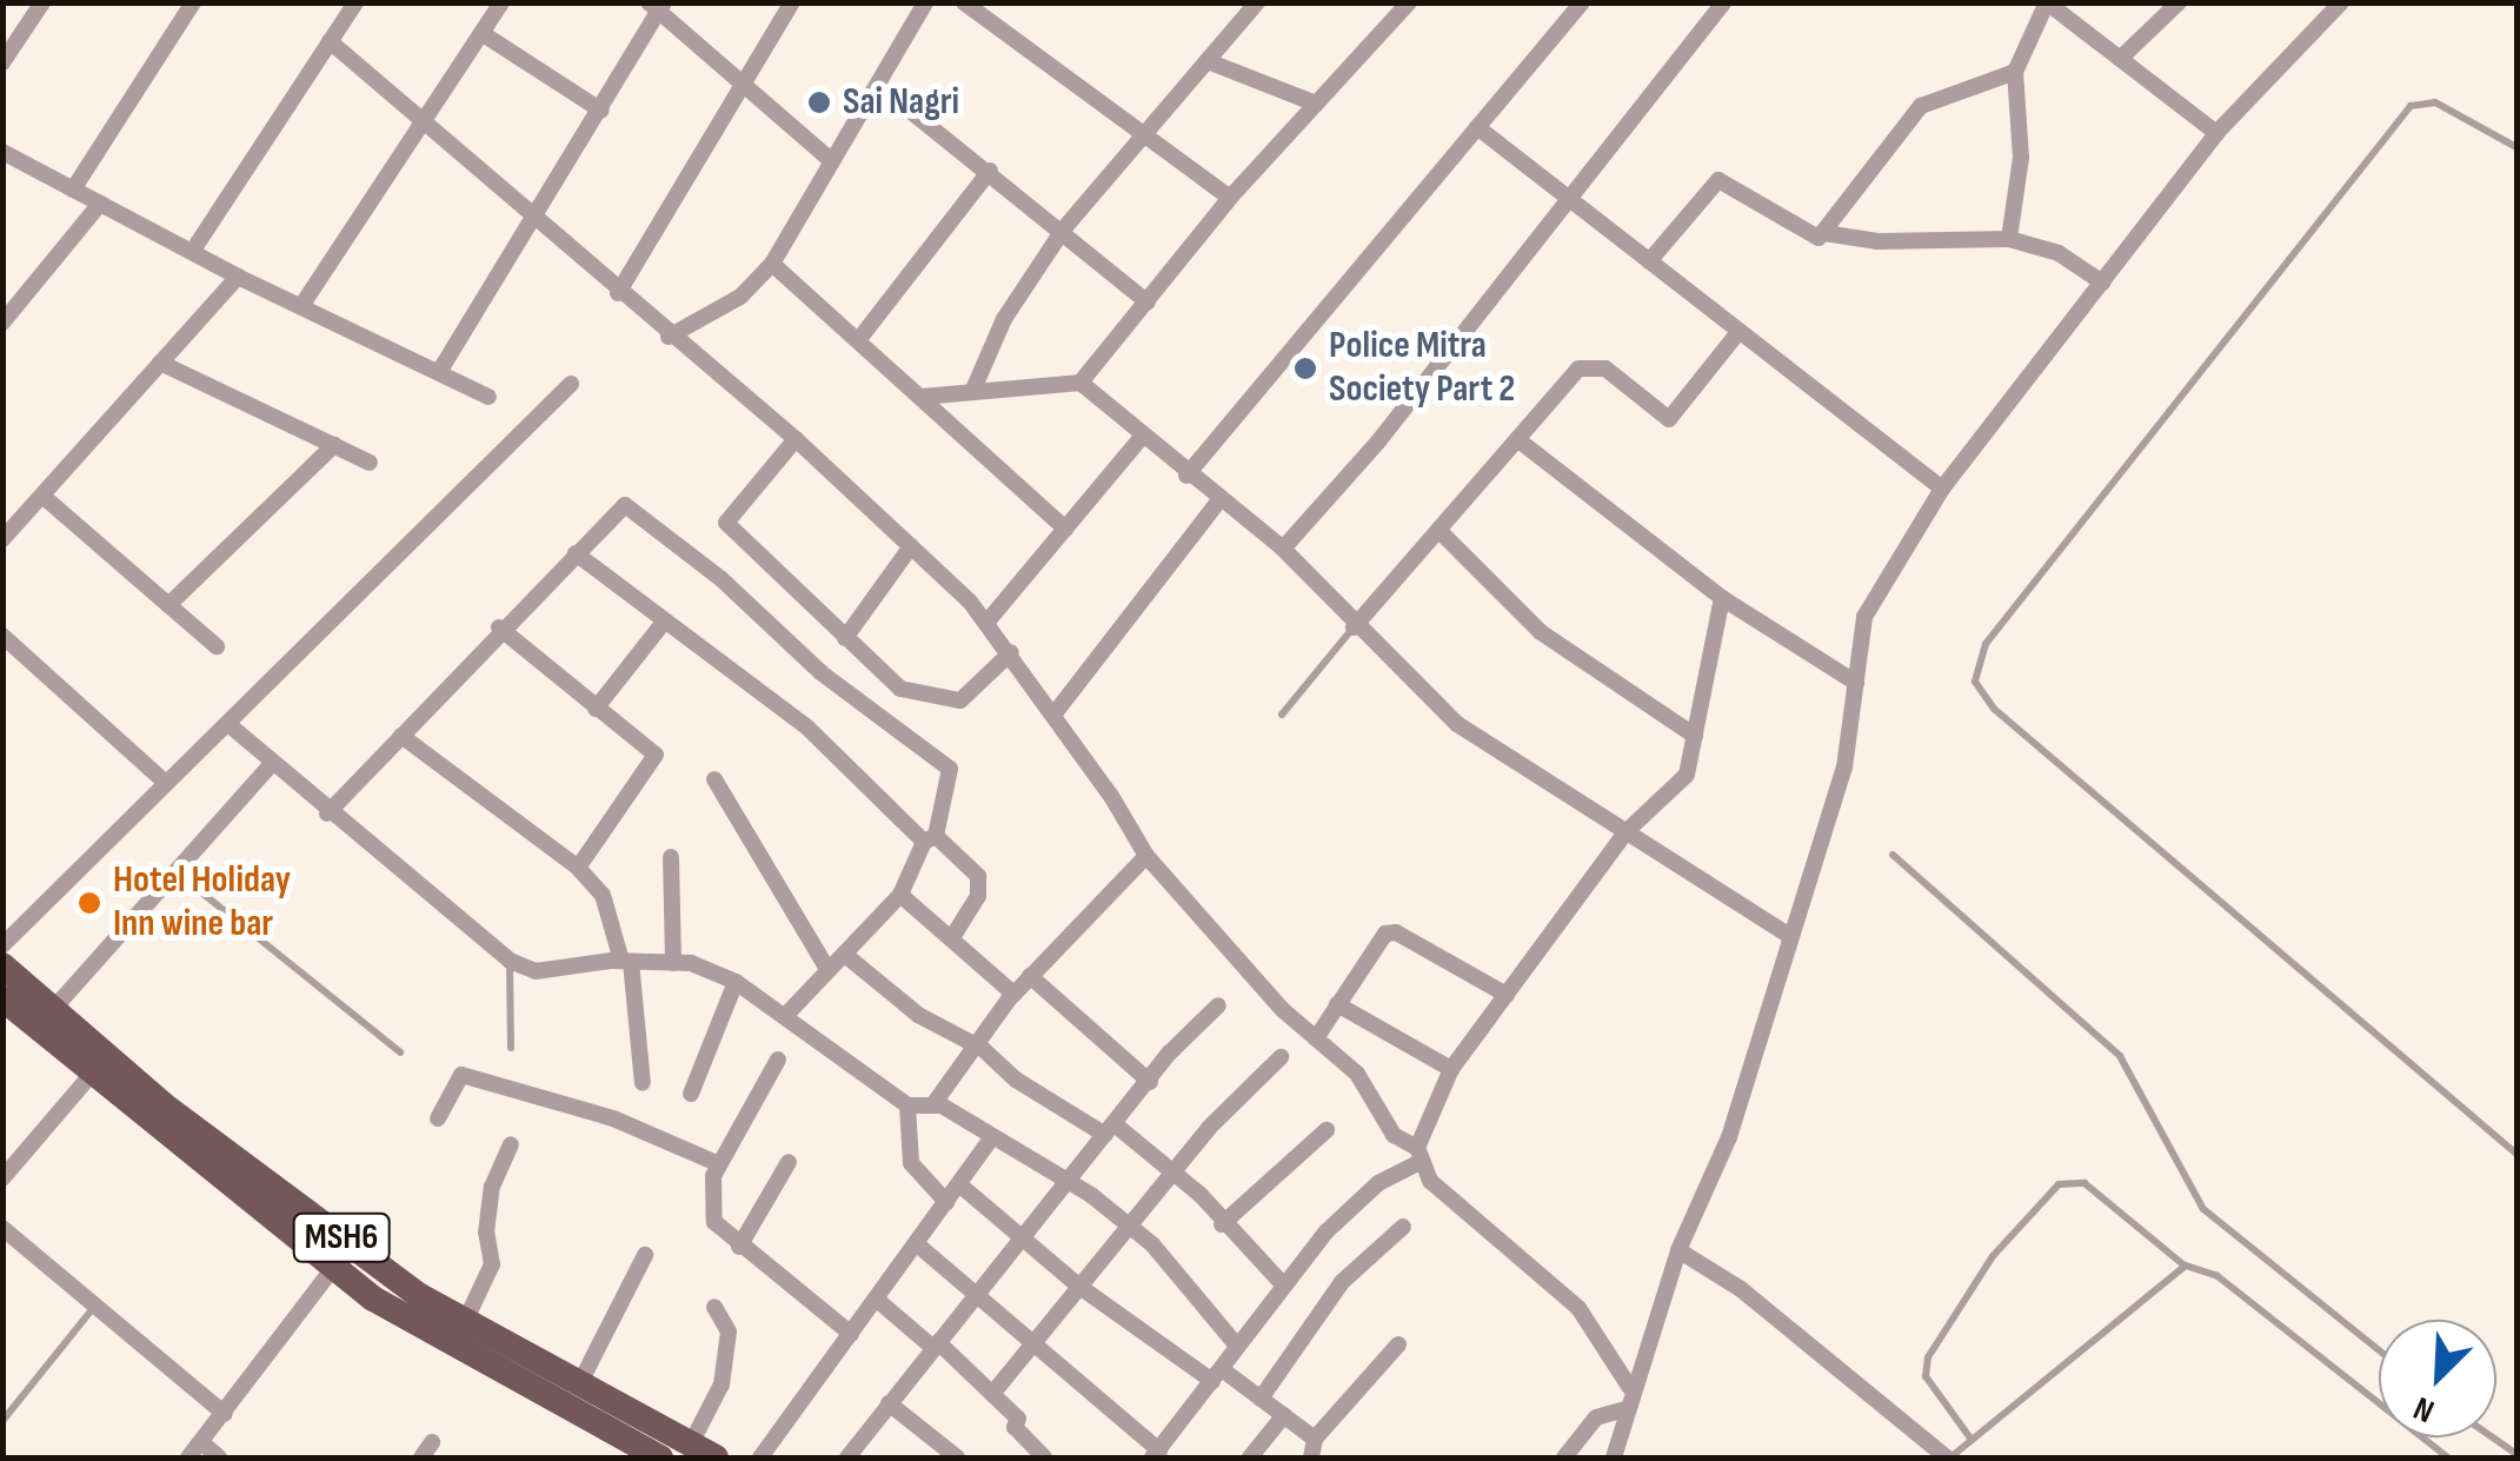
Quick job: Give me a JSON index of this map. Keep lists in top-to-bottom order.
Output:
{
  "streets": {
    "main road": ["MSH6"]
  },
  "places": ["Sai Nagri", "Police Mitra Society Part 2", "Hotel Holiday Inn wine bar"],
  "north": "bottom left"
}
